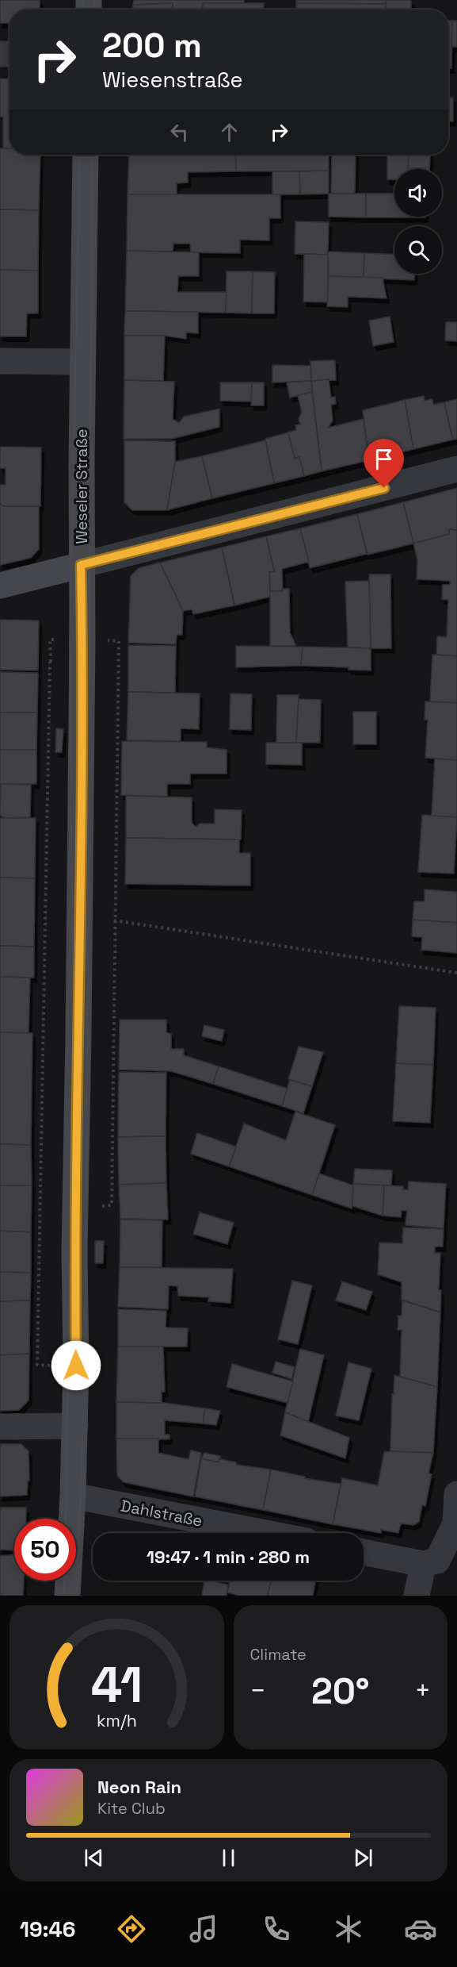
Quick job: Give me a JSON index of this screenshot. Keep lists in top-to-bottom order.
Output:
{
  "streets": {
    "main road": ["Weseler Straße"],
    "street": ["Dahlstraße"]
  },
  "crossings": [
    ["Weseler Straße", "Dahlstraße"]
  ],
  "page": {
    "turn": ["200 m", "Wiesenstraße"],
    "limit": "50",
    "trip": "19:47 · 1 min · 280 m",
    "tile": "Climate",
    "heat": ["−", "20°", "+"],
    "song": ["Neon Rain", "Kite Club"],
    "tabs": "19:46",
    "gauge": ["41", "km/h"]
  }
}
